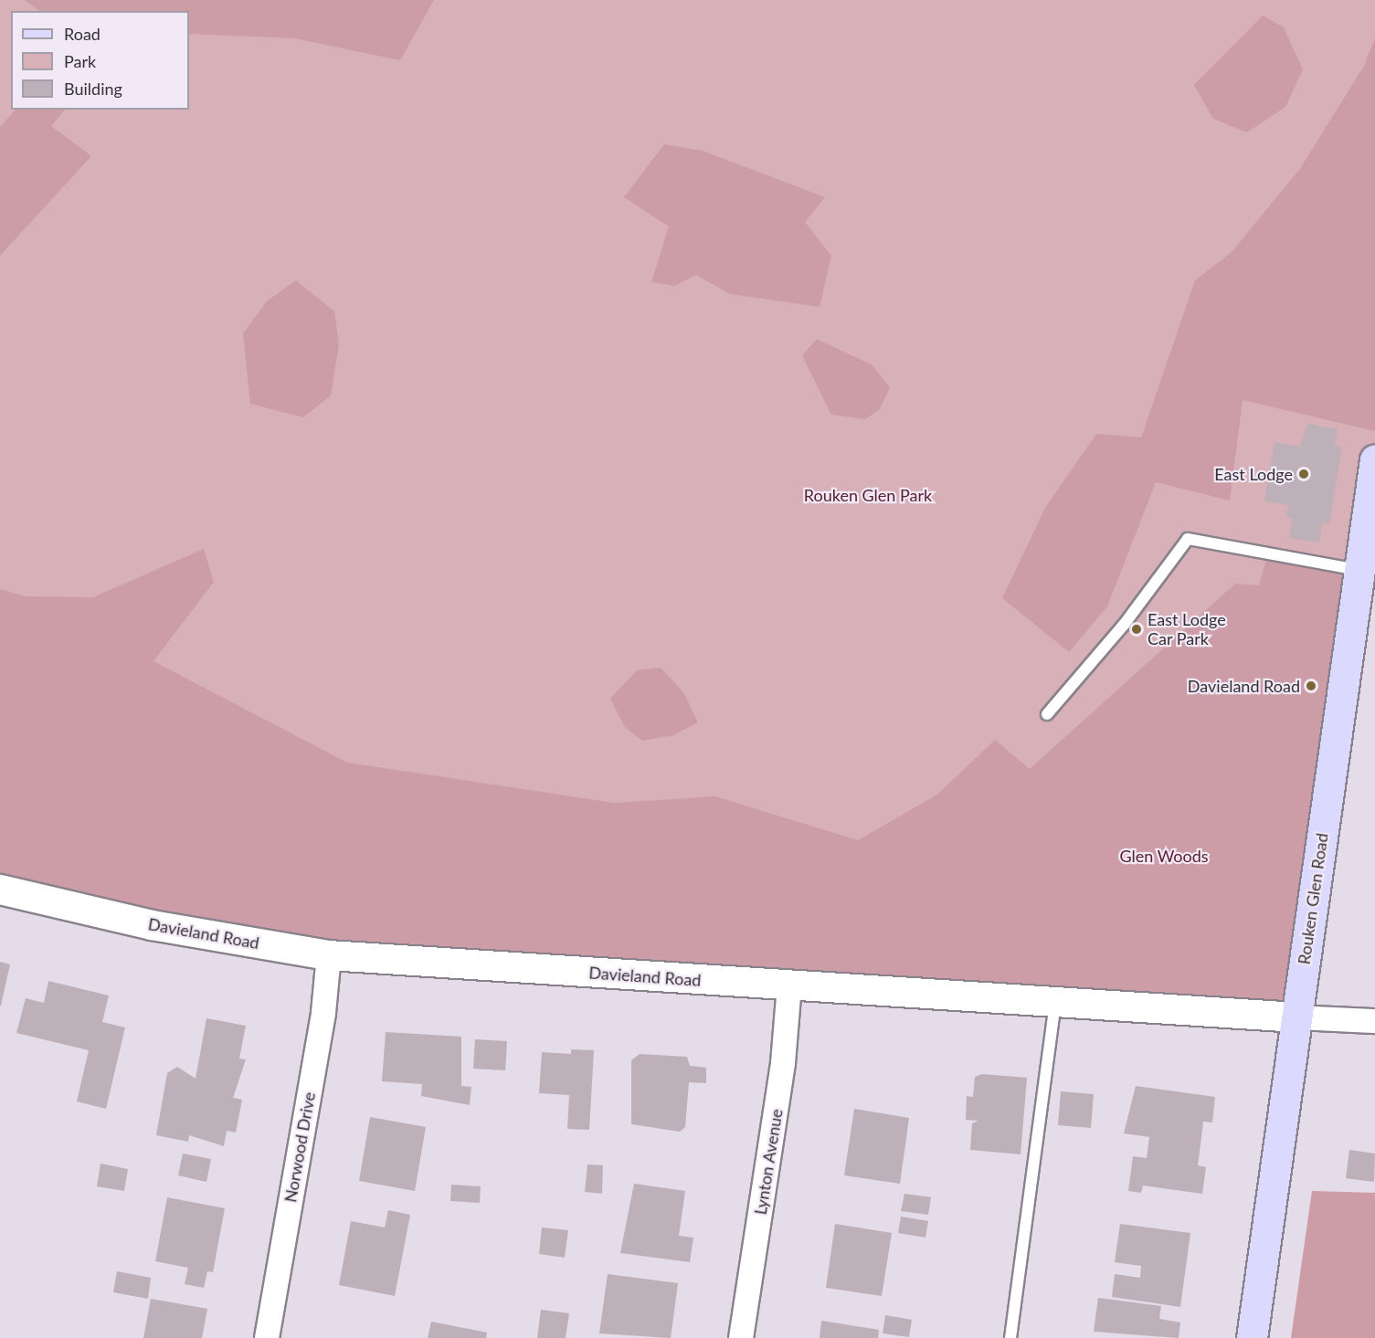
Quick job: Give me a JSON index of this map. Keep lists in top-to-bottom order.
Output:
{
  "streets": {
    "main road": ["Rouken Glen Road"],
    "street": ["Davieland Road", "Norwood Drive", "Lynton Avenue"]
  },
  "crossings": [
    ["Rouken Glen Road", "Davieland Road"],
    ["Davieland Road", "Norwood Drive"],
    ["Davieland Road", "Lynton Avenue"]
  ],
  "parks": ["Rouken Glen Park", "Glen Woods"],
  "places": ["East Lodge", "East Lodge Car Park", "Davieland Road"],
  "legend": ["Road", "Park", "Building"]
}
